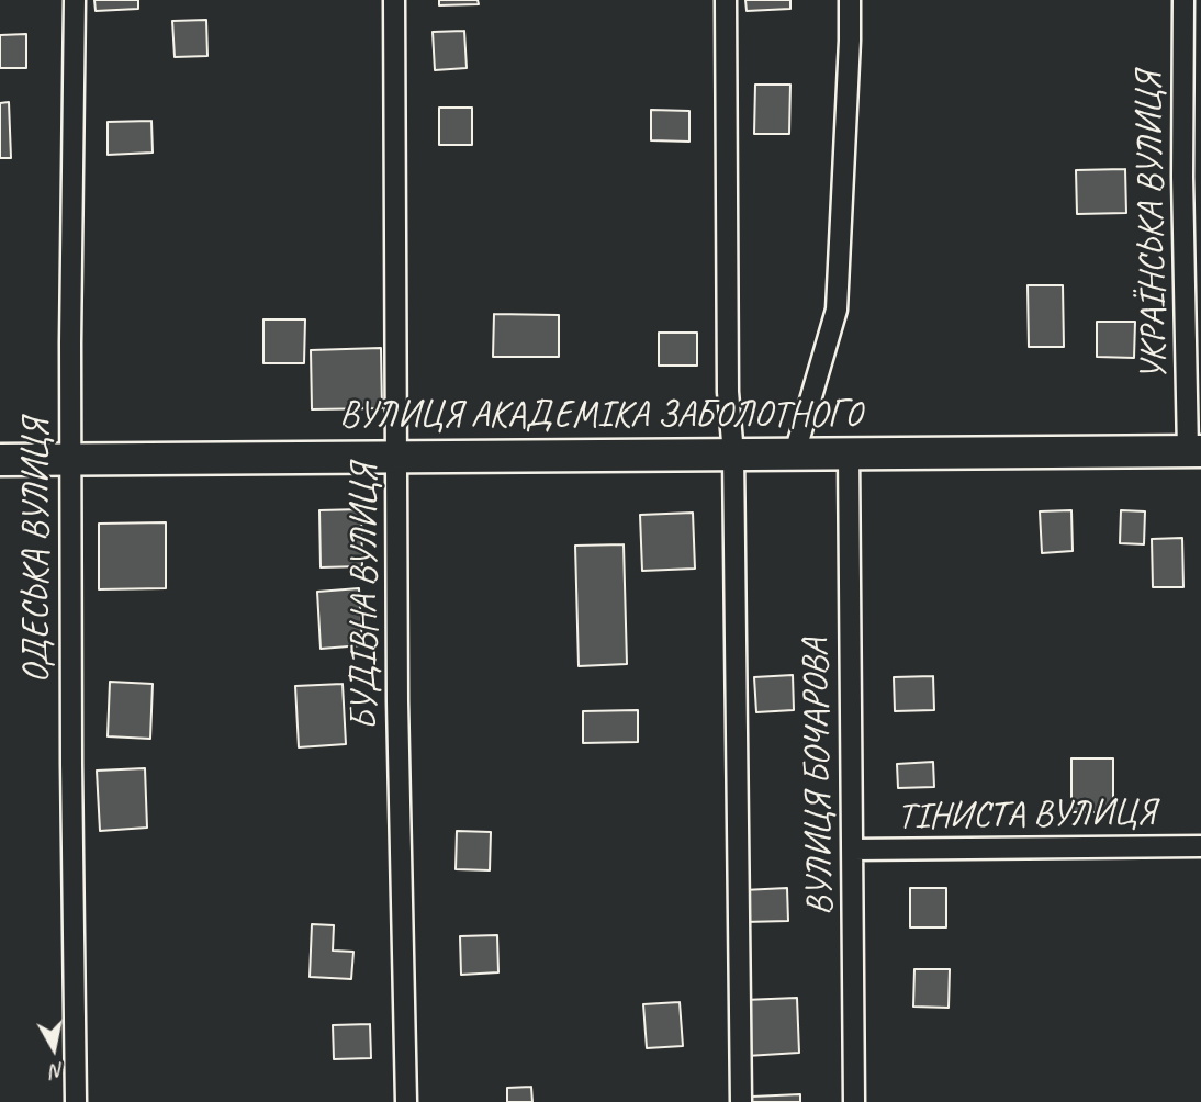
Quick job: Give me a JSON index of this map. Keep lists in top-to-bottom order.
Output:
{
  "streets": {
    "main road": ["ВУЛИЦЯ АКАДЕМІКА ЗАБОЛОТНОГО"],
    "street": [
      "УКРАЇНСЬКА ВУЛИЦЯ",
      "ОДЕСЬКА ВУЛИЦЯ",
      "БУДІВНА ВУЛИЦЯ",
      "ВУЛИЦЯ БОЧАРОВА",
      "ТІНИСТА ВУЛИЦЯ"
    ]
  },
  "crossings": [
    ["УКРАЇНСЬКА ВУЛИЦЯ", "ВУЛИЦЯ АКАДЕМІКА ЗАБОЛОТНОГО"],
    ["ВУЛИЦЯ АКАДЕМІКА ЗАБОЛОТНОГО", "ОДЕСЬКА ВУЛИЦЯ"],
    ["ВУЛИЦЯ АКАДЕМІКА ЗАБОЛОТНОГО", "БУДІВНА ВУЛИЦЯ"],
    ["ВУЛИЦЯ АКАДЕМІКА ЗАБОЛОТНОГО", "ВУЛИЦЯ БОЧАРОВА"],
    ["ВУЛИЦЯ БОЧАРОВА", "ТІНИСТА ВУЛИЦЯ"]
  ],
  "north": "bottom"
}
